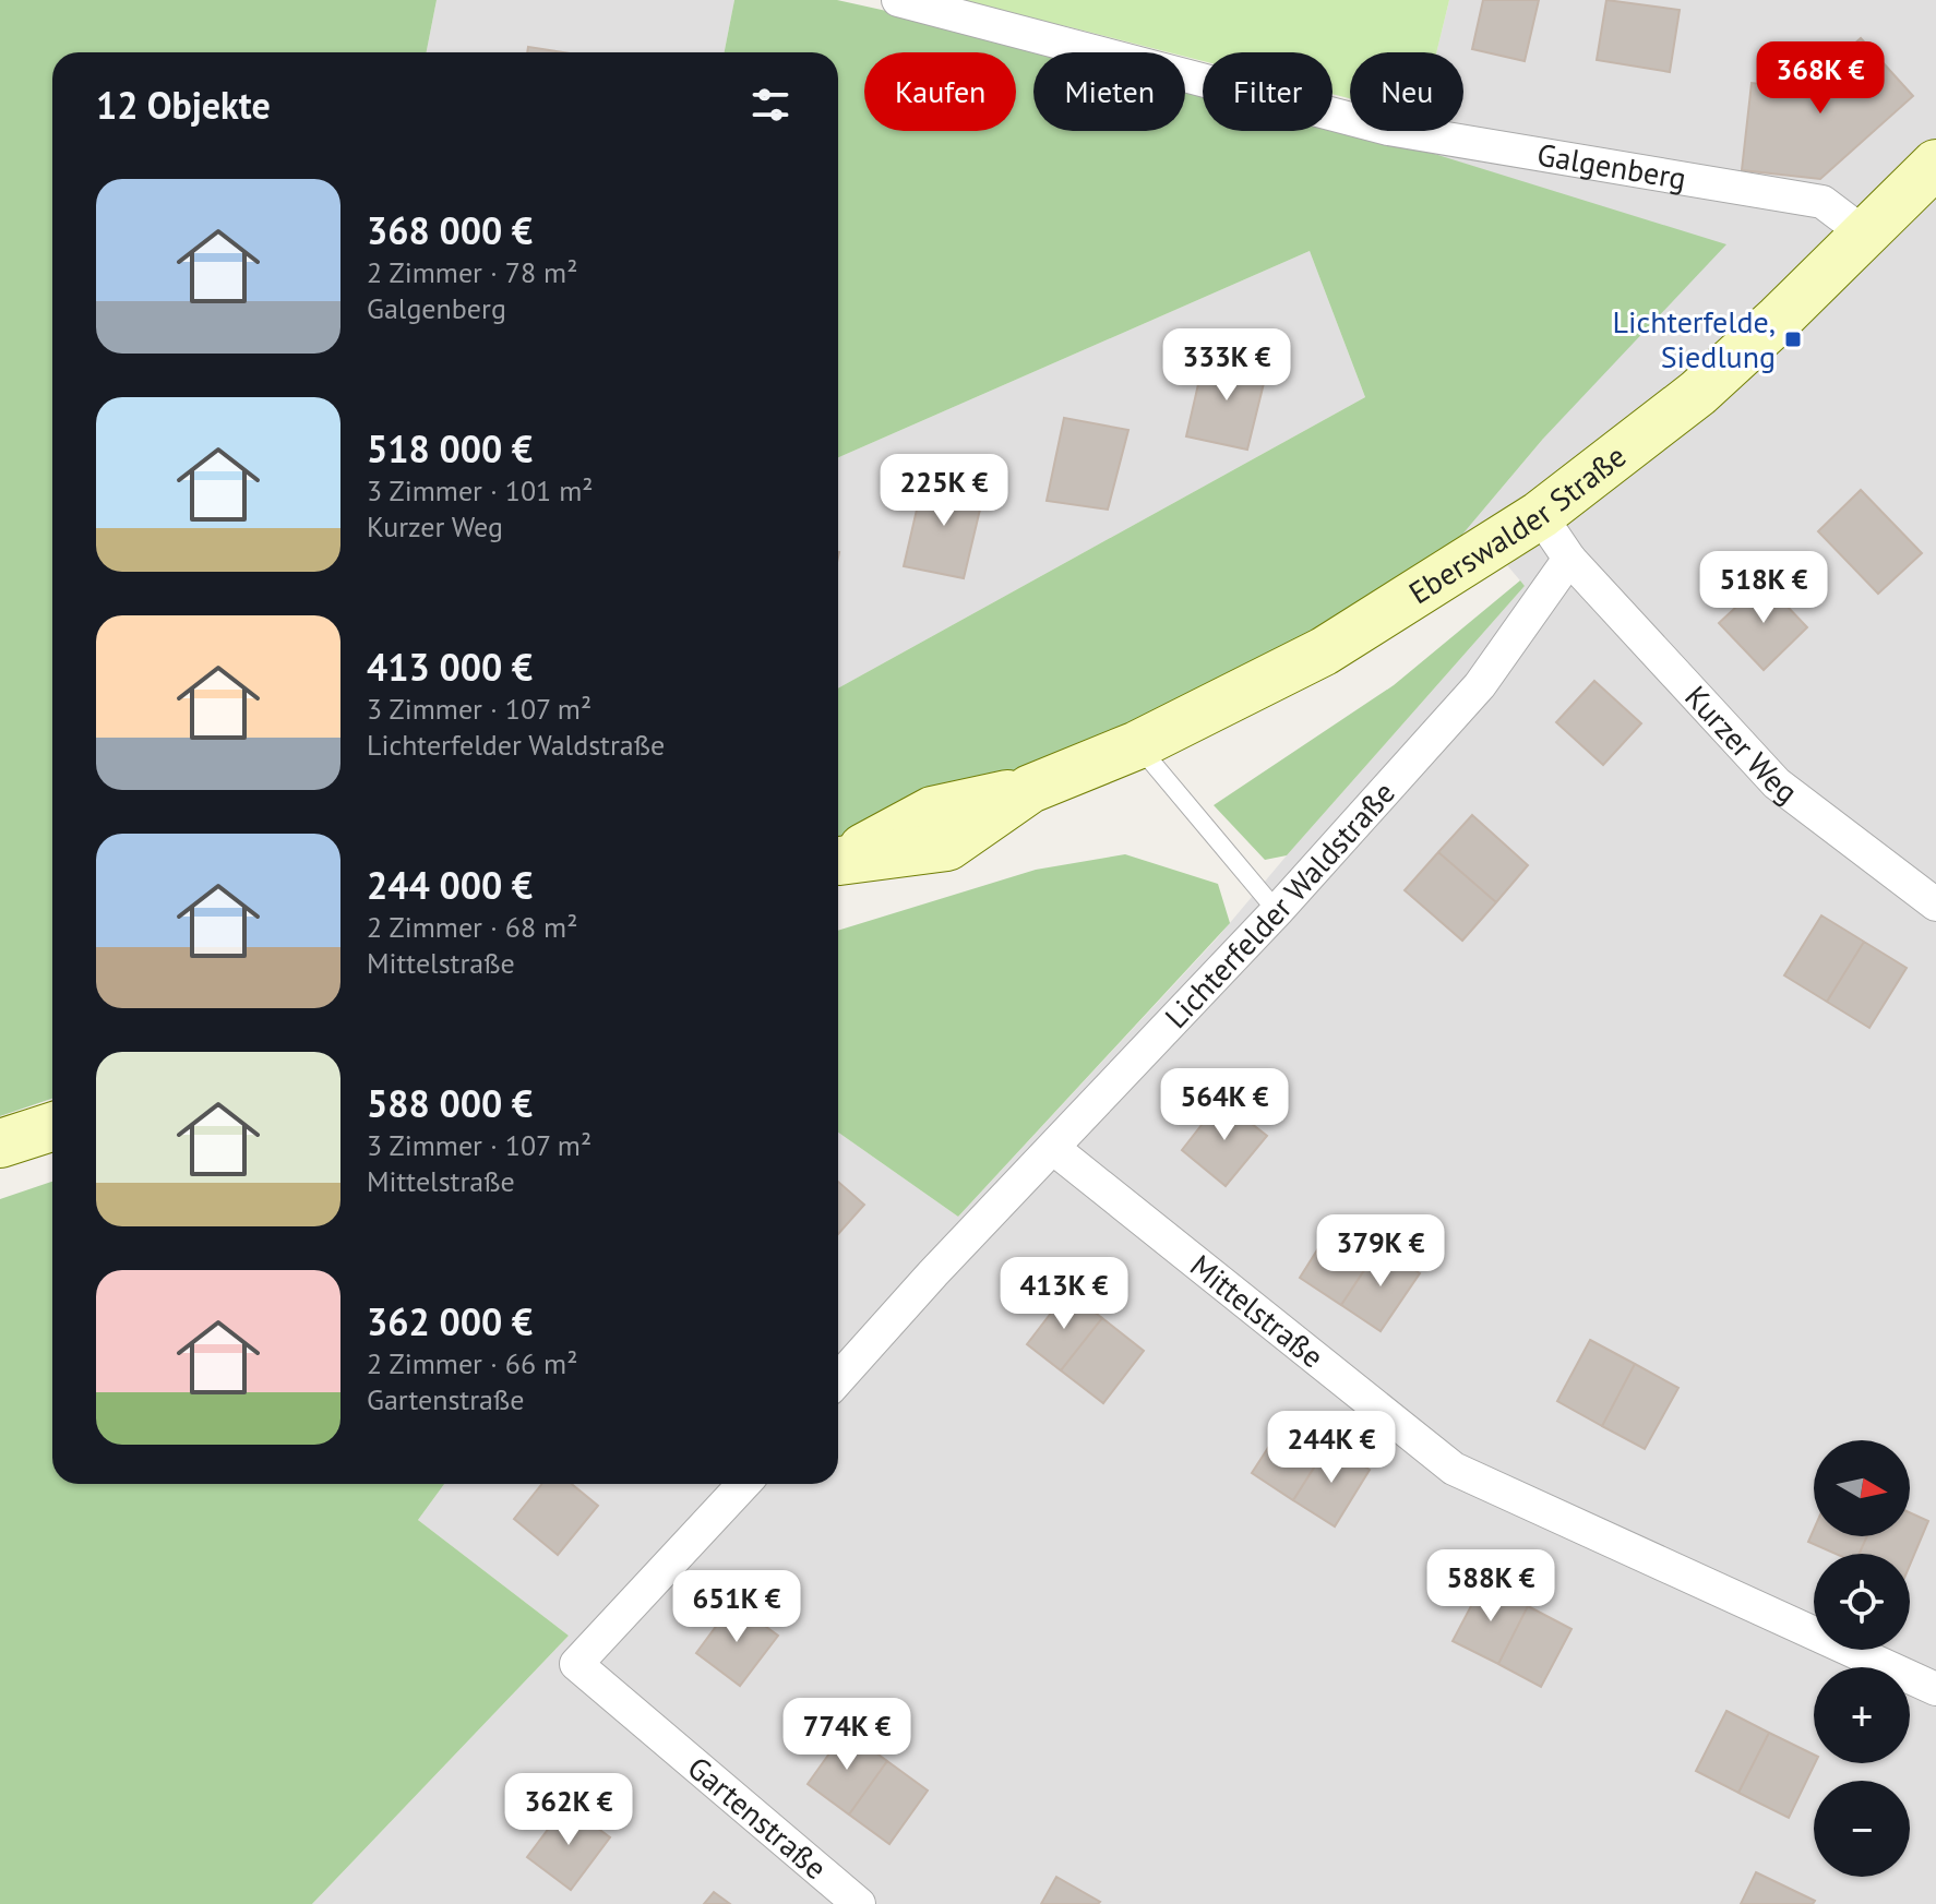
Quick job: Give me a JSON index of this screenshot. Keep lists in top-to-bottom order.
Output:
{
  "streets": {
    "main road": ["Eberswalder Straße"],
    "street": [
      "Galgenberg",
      "Kurzer Weg",
      "Lichterfelder Waldstraße",
      "Mittelstraße",
      "Gartenstraße"
    ]
  },
  "crossings": [
    ["Galgenberg", "Eberswalder Straße"],
    ["Kurzer Weg", "Lichterfelder Waldstraße"],
    ["Lichterfelder Waldstraße", "Mittelstraße"]
  ],
  "places": {
    "transit": ["Lichterfelde, Siedlung"]
  },
  "north": "right",
  "page": {
    "price": [
      "368K €",
      "333K €",
      "225K €",
      "518K €",
      "564K €",
      "379K €",
      "413K €",
      "244K €",
      "588K €",
      "651K €",
      "774K €",
      "362K €"
    ],
    "chip": [
      "Kaufen",
      "Mieten",
      "Filter",
      "Neu"
    ],
    "heading": "12 Objekte",
    "list": [
      {
        "name": "368 000 €",
        "note": "2 Zimmer · 78 m² · Galgenberg"
      },
      {
        "name": "518 000 €",
        "note": "3 Zimmer · 101 m² · Kurzer Weg"
      },
      {
        "name": "413 000 €",
        "note": "3 Zimmer · 107 m² · Lichterfelder Waldstraße"
      },
      {
        "name": "244 000 €",
        "note": "2 Zimmer · 68 m² · Mittelstraße"
      },
      {
        "name": "588 000 €",
        "note": "3 Zimmer · 107 m² · Mittelstraße"
      },
      {
        "name": "362 000 €",
        "note": "2 Zimmer · 66 m² · Gartenstraße"
      }
    ],
    "map_buttons": ["+", "−"]
  }
}
